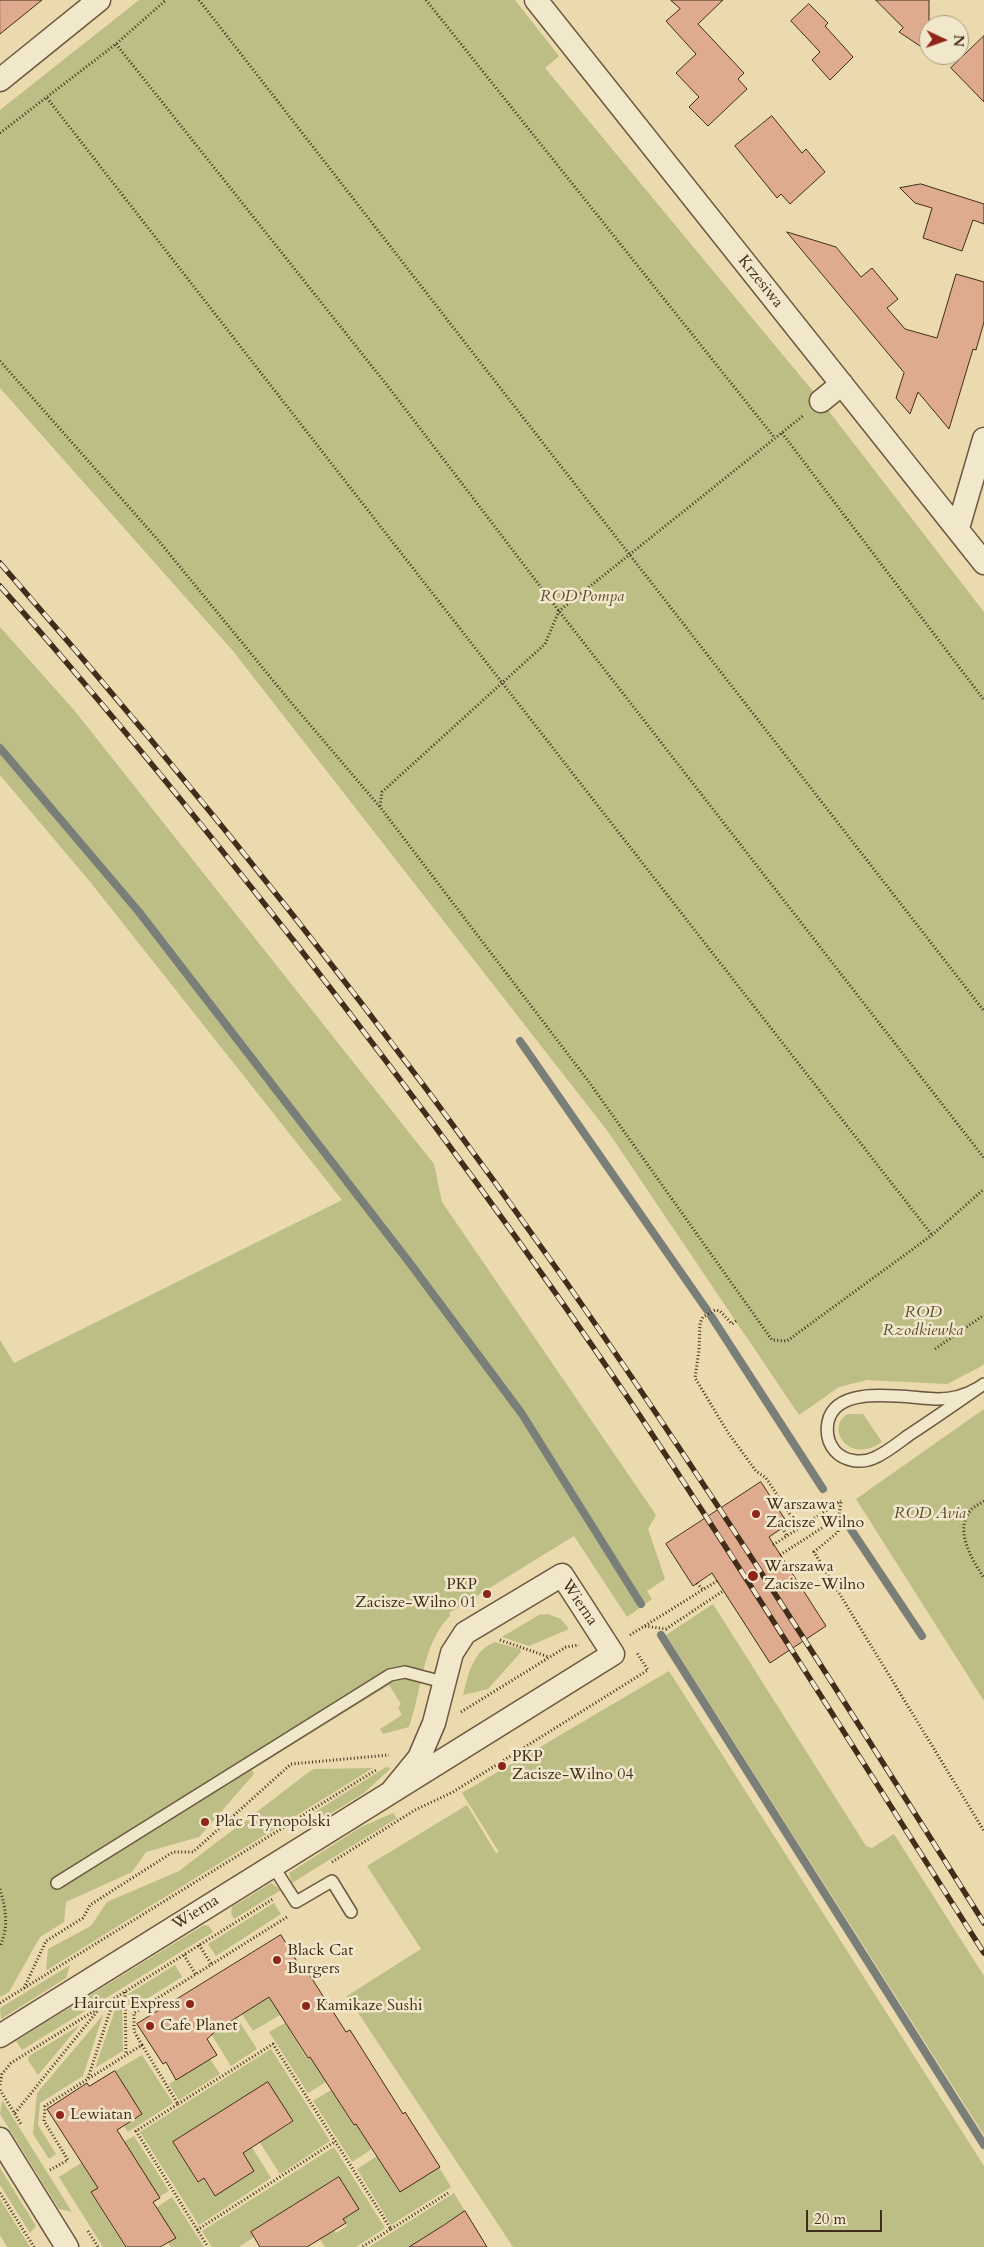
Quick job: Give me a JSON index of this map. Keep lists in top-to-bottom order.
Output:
{
  "streets": {
    "street": ["Krzesiwa", "Wierna"]
  },
  "parks": ["ROD Pompa", "ROD Rzodkiewka", "ROD Avia"],
  "places": [
    "Warszawa Zacisze Wilno",
    "Warszawa Zacisze-Wilno",
    "PKP Zacisze-Wilno 01",
    "PKP Zacisze-Wilno 04",
    "Plac Trynopolski",
    "Black Cat Burgers",
    "Haircut Express",
    "Kamikaze Sushi",
    "Cafe Planet",
    "Lewiatan"
  ],
  "scale_bar": "20 m",
  "north": "right"
}
